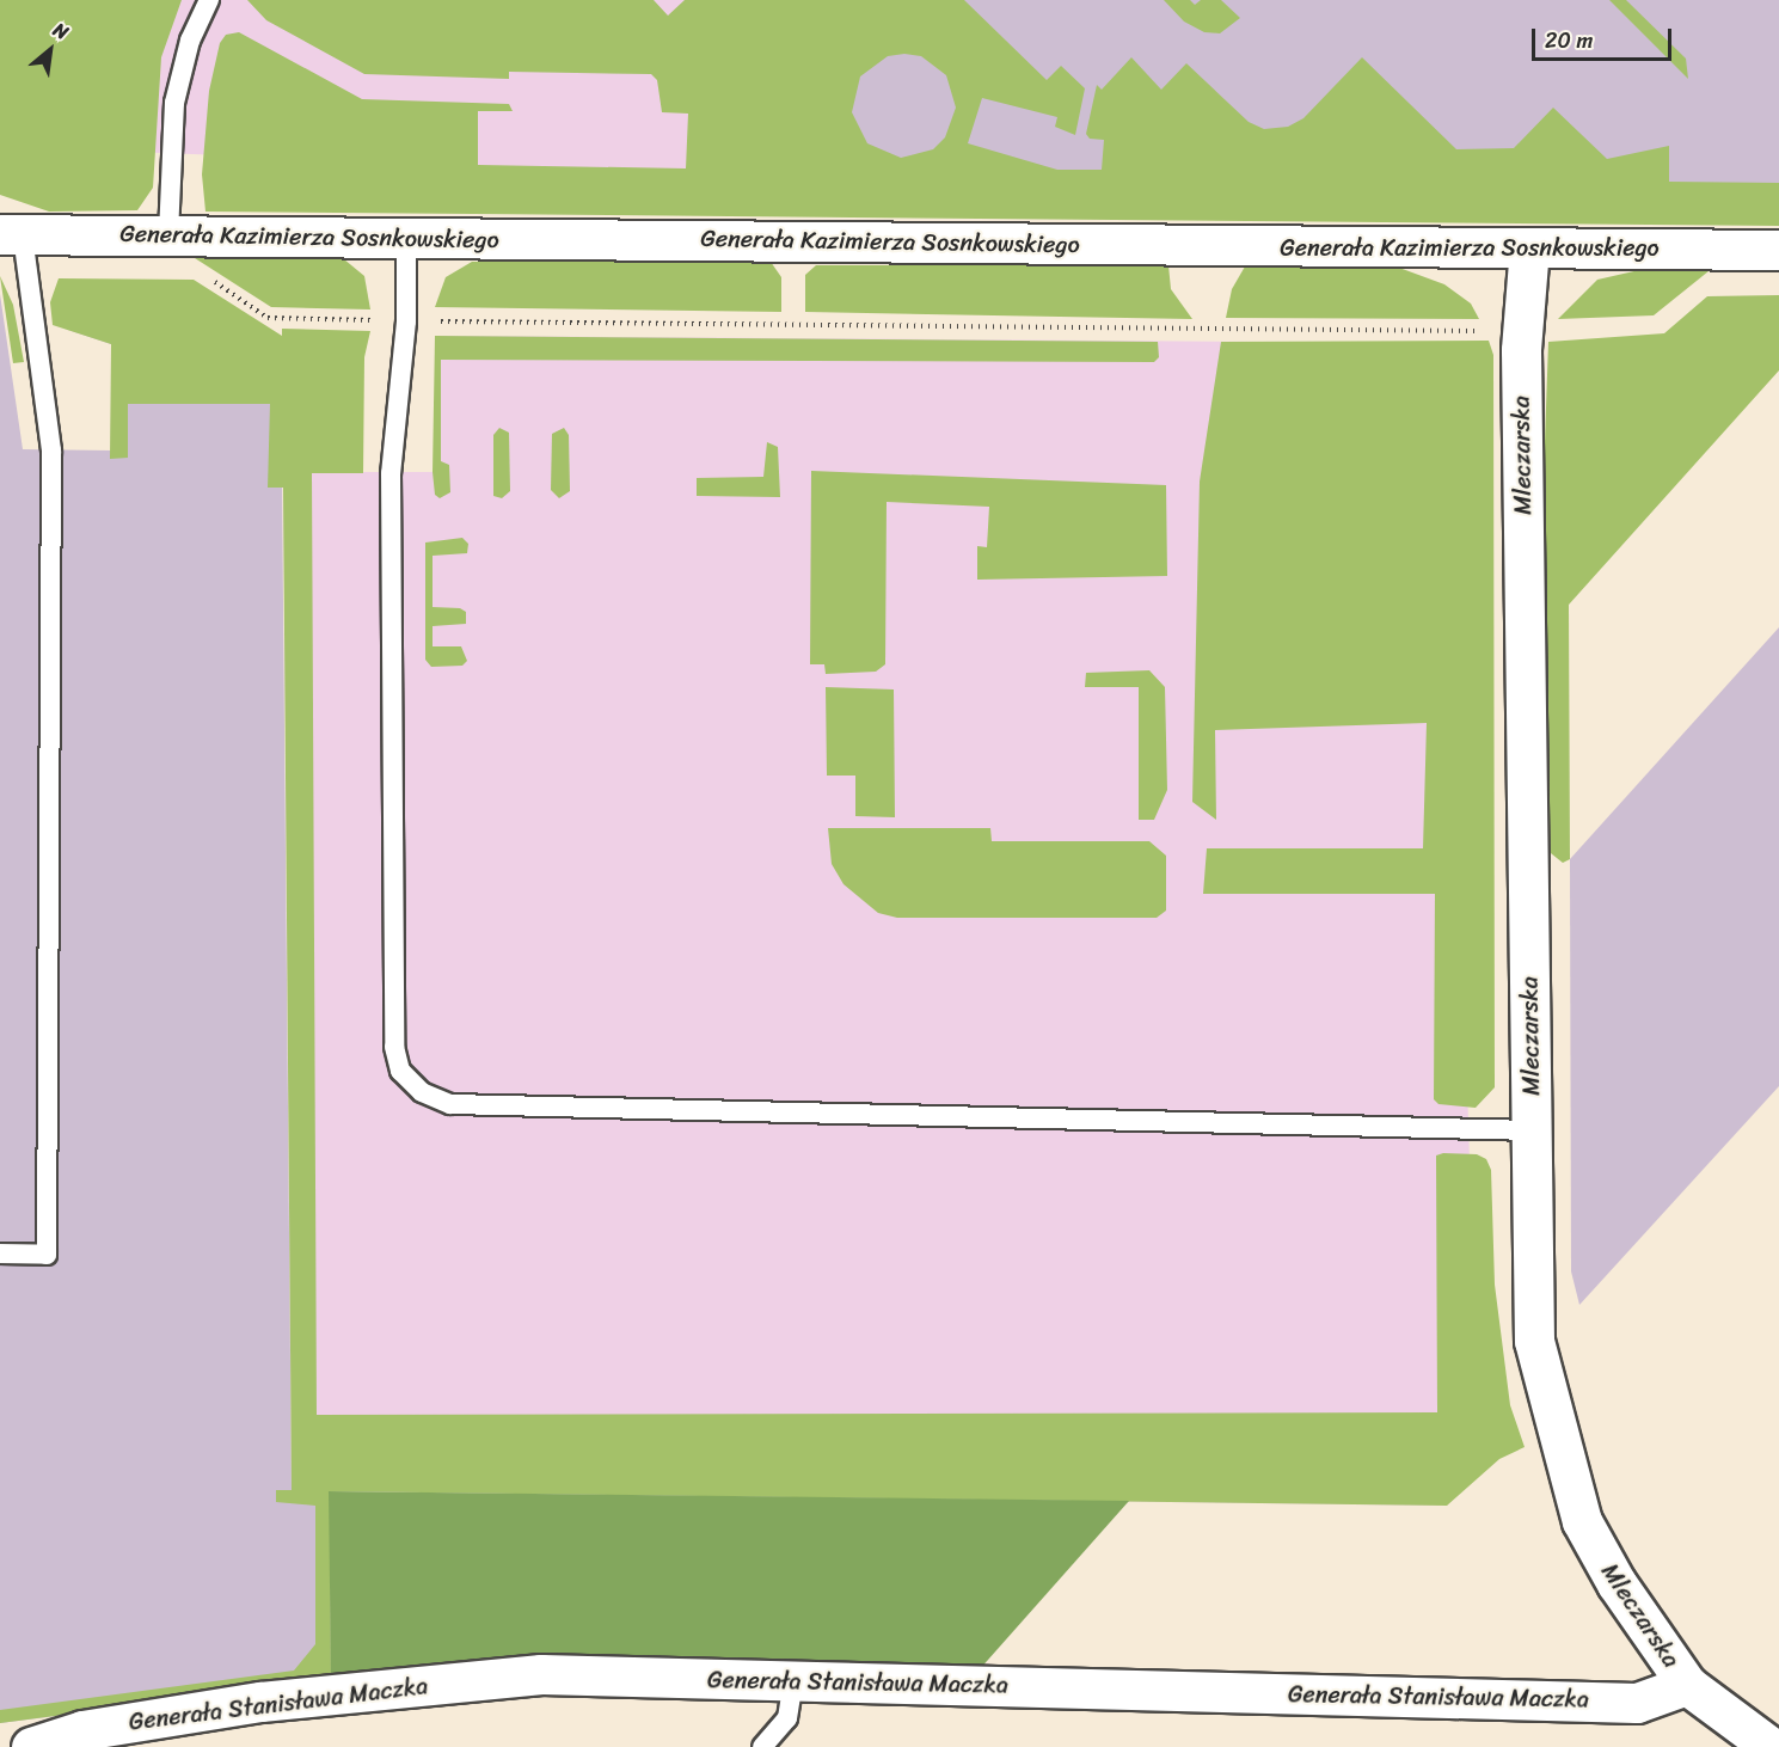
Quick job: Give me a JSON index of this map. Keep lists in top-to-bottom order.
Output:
{
  "streets": {
    "street": ["Generała Kazimierza Sosnkowskiego", "Mleczarska", "Generała Stanisława Maczka"]
  },
  "crossings": [
    ["Generała Kazimierza Sosnkowskiego", "Mleczarska"],
    ["Mleczarska", "Generała Stanisława Maczka"]
  ],
  "scale_bar": "20 m",
  "north": "top right"
}
